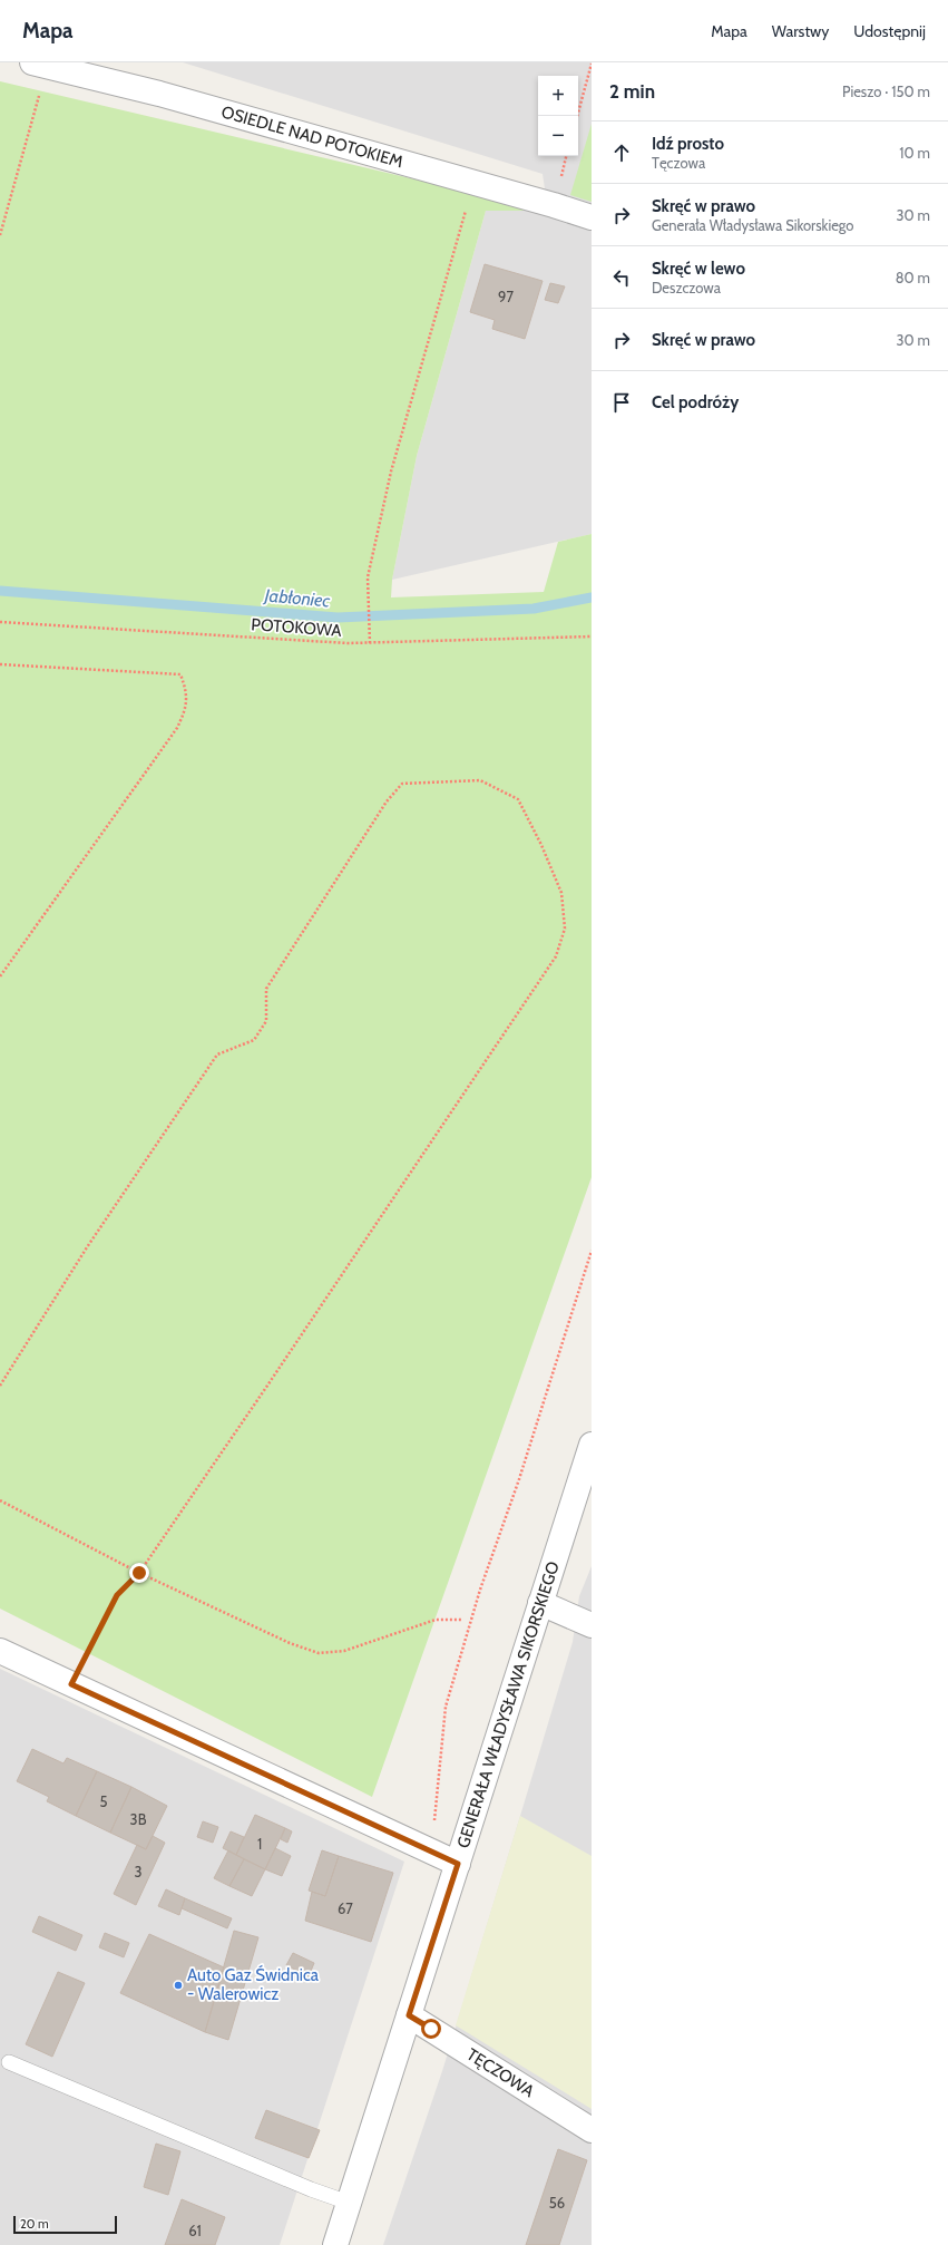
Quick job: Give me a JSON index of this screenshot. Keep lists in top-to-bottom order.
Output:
{
  "streets": {
    "street": ["OSIEDLE NAD POTOKIEM", "GENERAŁA WŁADYSŁAWA SIKORSKIEGO", "TĘCZOWA"],
    "path": ["POTOKOWA"]
  },
  "crossings": [
    ["GENERAŁA WŁADYSŁAWA SIKORSKIEGO", "TĘCZOWA"]
  ],
  "water": ["Jabłoniec"],
  "places": ["Auto Gaz Świdnica - Walerowicz"],
  "house_numbers": [
    "97",
    "5",
    "3B",
    "1",
    "3",
    "67",
    "56",
    "61"
  ],
  "scale_bar": "20 m",
  "page": {
    "header": "Mapa",
    "nav": ["Mapa", "Warstwy", "Udostępnij"],
    "heading": ["2 min", "Pieszo · 150 m"],
    "map_buttons": ["+", "−"],
    "list": [
      ["Idź prosto", "Tęczowa", "10 m"],
      ["Skręć w prawo", "Generała Władysława Sikorskiego", "30 m"],
      ["Skręć w lewo", "Deszczowa", "80 m"],
      ["Skręć w prawo", "30 m"],
      "Cel podróży"
    ],
    "scale": "20 m"
  }
}
